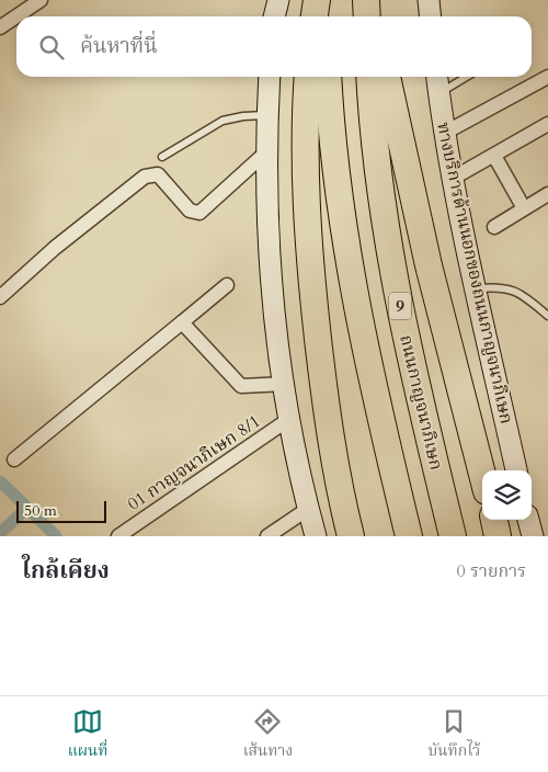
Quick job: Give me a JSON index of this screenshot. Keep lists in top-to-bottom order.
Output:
{
  "streets": {
    "highway": ["9", "ถนนกาญจนาภิเษก"],
    "main road": ["ทางบริการด้านนอกของถนนกาญจนาภิเษก"],
    "street": ["01 กาญจนาภิเษก 8/1"]
  },
  "scale_bar": "50 m",
  "page": {
    "search": "ค้นหาที่นี่",
    "scale": "50 m",
    "heading": ["ใกล้เคียง", "0 รายการ"],
    "nav": ["แผนที่", "เส้นทาง", "บันทึกไว้"]
  }
}
